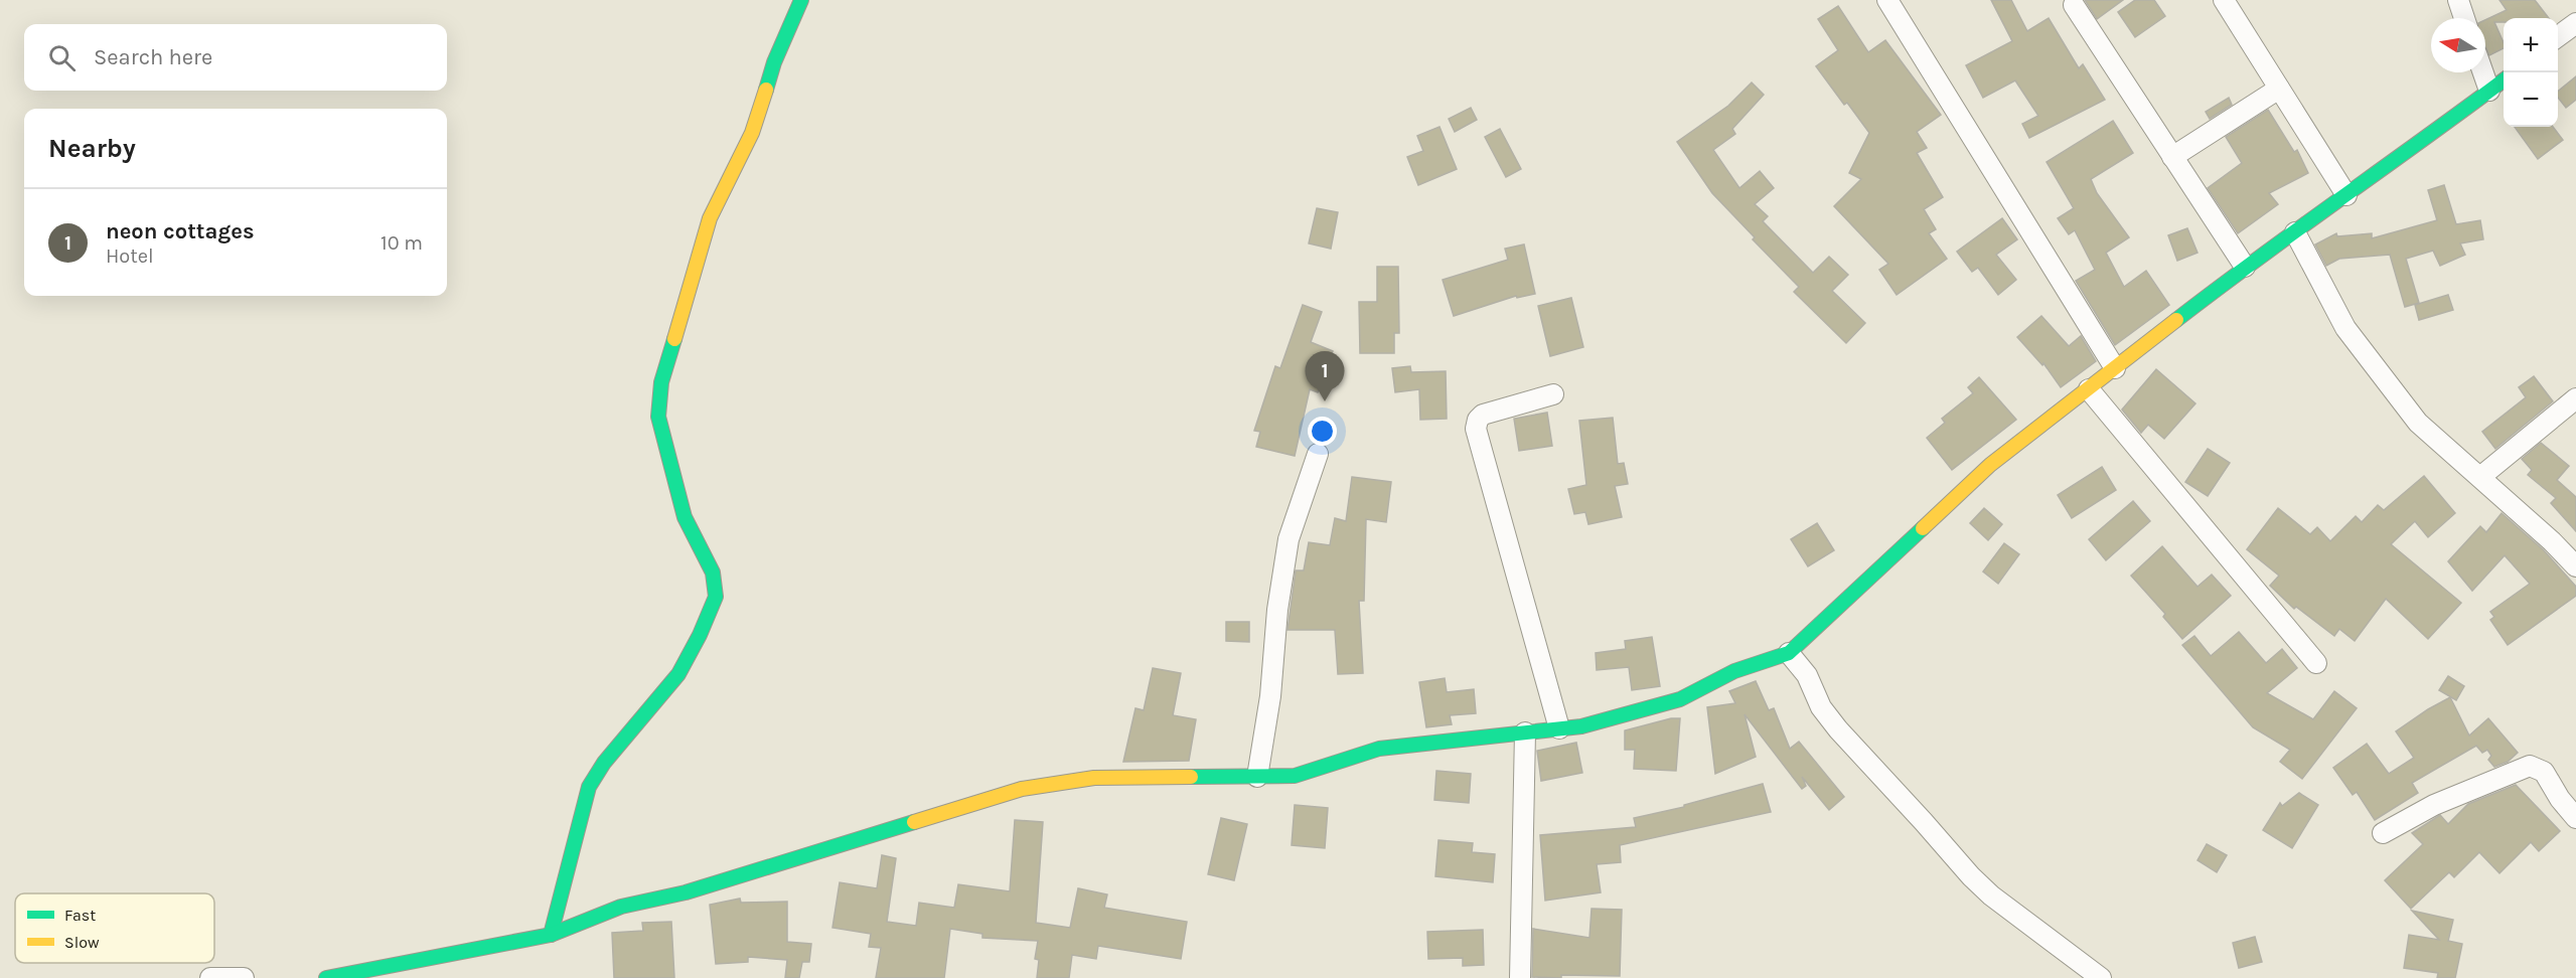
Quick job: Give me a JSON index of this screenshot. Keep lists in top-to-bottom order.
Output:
{
  "legend": ["Fast", "Slow"],
  "north": "left",
  "page": {
    "map_buttons": ["+", "−"],
    "search": "Search here",
    "heading": "Nearby",
    "list": [
      {
        "mark": "1",
        "name": "neon cottages",
        "note": "Hotel",
        "value": "10 m"
      }
    ],
    "pins": "1"
  }
}
